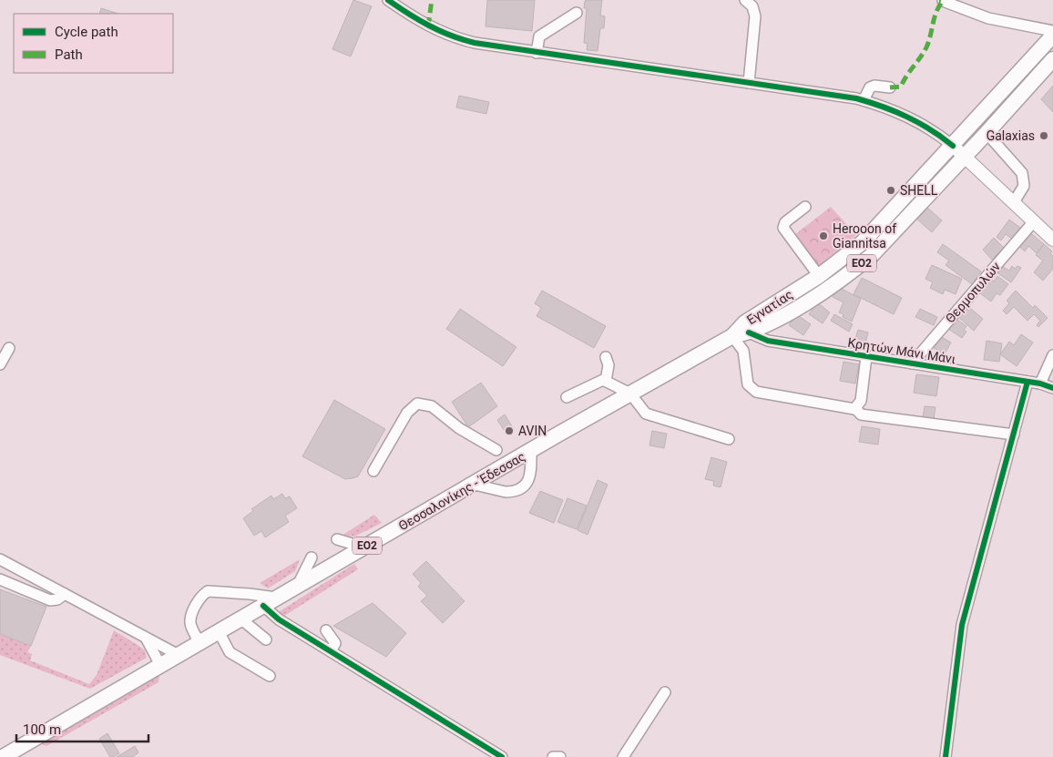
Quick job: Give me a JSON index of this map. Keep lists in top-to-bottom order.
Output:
{
  "streets": {
    "highway": ["ΕΟ2", "Εγνατίας", "Θεσσαλονίκης - Έδεσσας"],
    "street": ["Θερμοπυλών", "Κρητών Μάνι Μάνι"]
  },
  "crossings": [
    ["Θερμοπυλών", "Κρητών Μάνι Μάνι"],
    ["Εγνατίας", "Κρητών Μάνι Μάνι"],
    ["Εγνατίας", "Θεσσαλονίκης - Έδεσσας"]
  ],
  "places": [
    "Galaxias",
    "SHELL",
    "Herooon of Giannitsa",
    "AVIN"
  ],
  "legend": ["Cycle path", "Path"],
  "scale_bar": "100 m"
}
